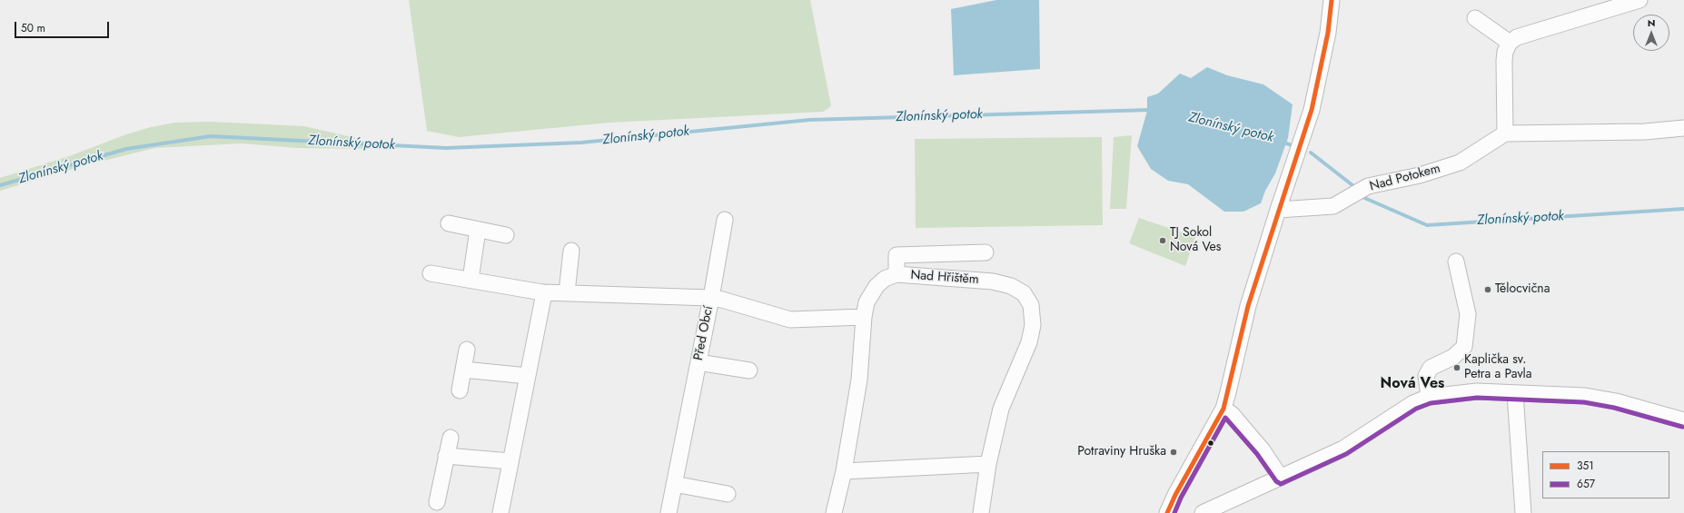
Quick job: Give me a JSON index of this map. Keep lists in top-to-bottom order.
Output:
{
  "streets": {
    "street": ["Nad Potokem", "Nad Hřištěm", "Před Obcí"]
  },
  "districts": ["Nová Ves"],
  "water": ["Zlonínský potok"],
  "places": [
    "TJ Sokol Nová Ves",
    "Tělocvična",
    "Kaplička sv. Petra a Pavla",
    "Potraviny Hruška"
  ],
  "lines": ["transit line 351", "transit line 657"],
  "legend": ["351", "657"],
  "scale_bar": "50 m",
  "north": "top"
}
